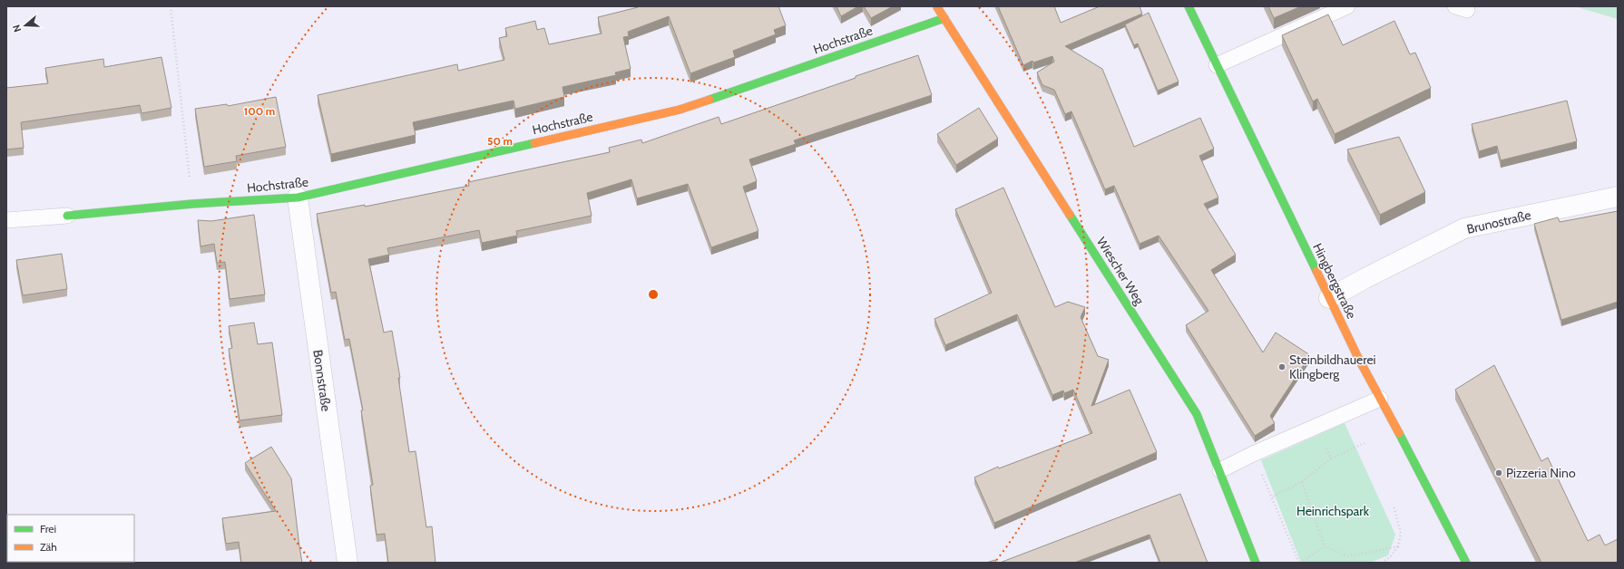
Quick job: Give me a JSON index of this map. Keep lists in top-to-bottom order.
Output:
{
  "streets": {
    "street": [
      "Hochstraße",
      "Brunostraße",
      "Wiescher Weg",
      "Hingbergstraße",
      "Bonnstraße"
    ]
  },
  "crossings": [
    ["Hochstraße", "Wiescher Weg"],
    ["Hochstraße", "Bonnstraße"],
    ["Brunostraße", "Hingbergstraße"]
  ],
  "parks": ["Heinrichspark"],
  "places": ["Steinbildhauerei Klingberg", "Pizzeria Nino"],
  "legend": ["Frei", "Zäh"],
  "north": "left",
  "rings": ["100 m", "50 m"]
}
